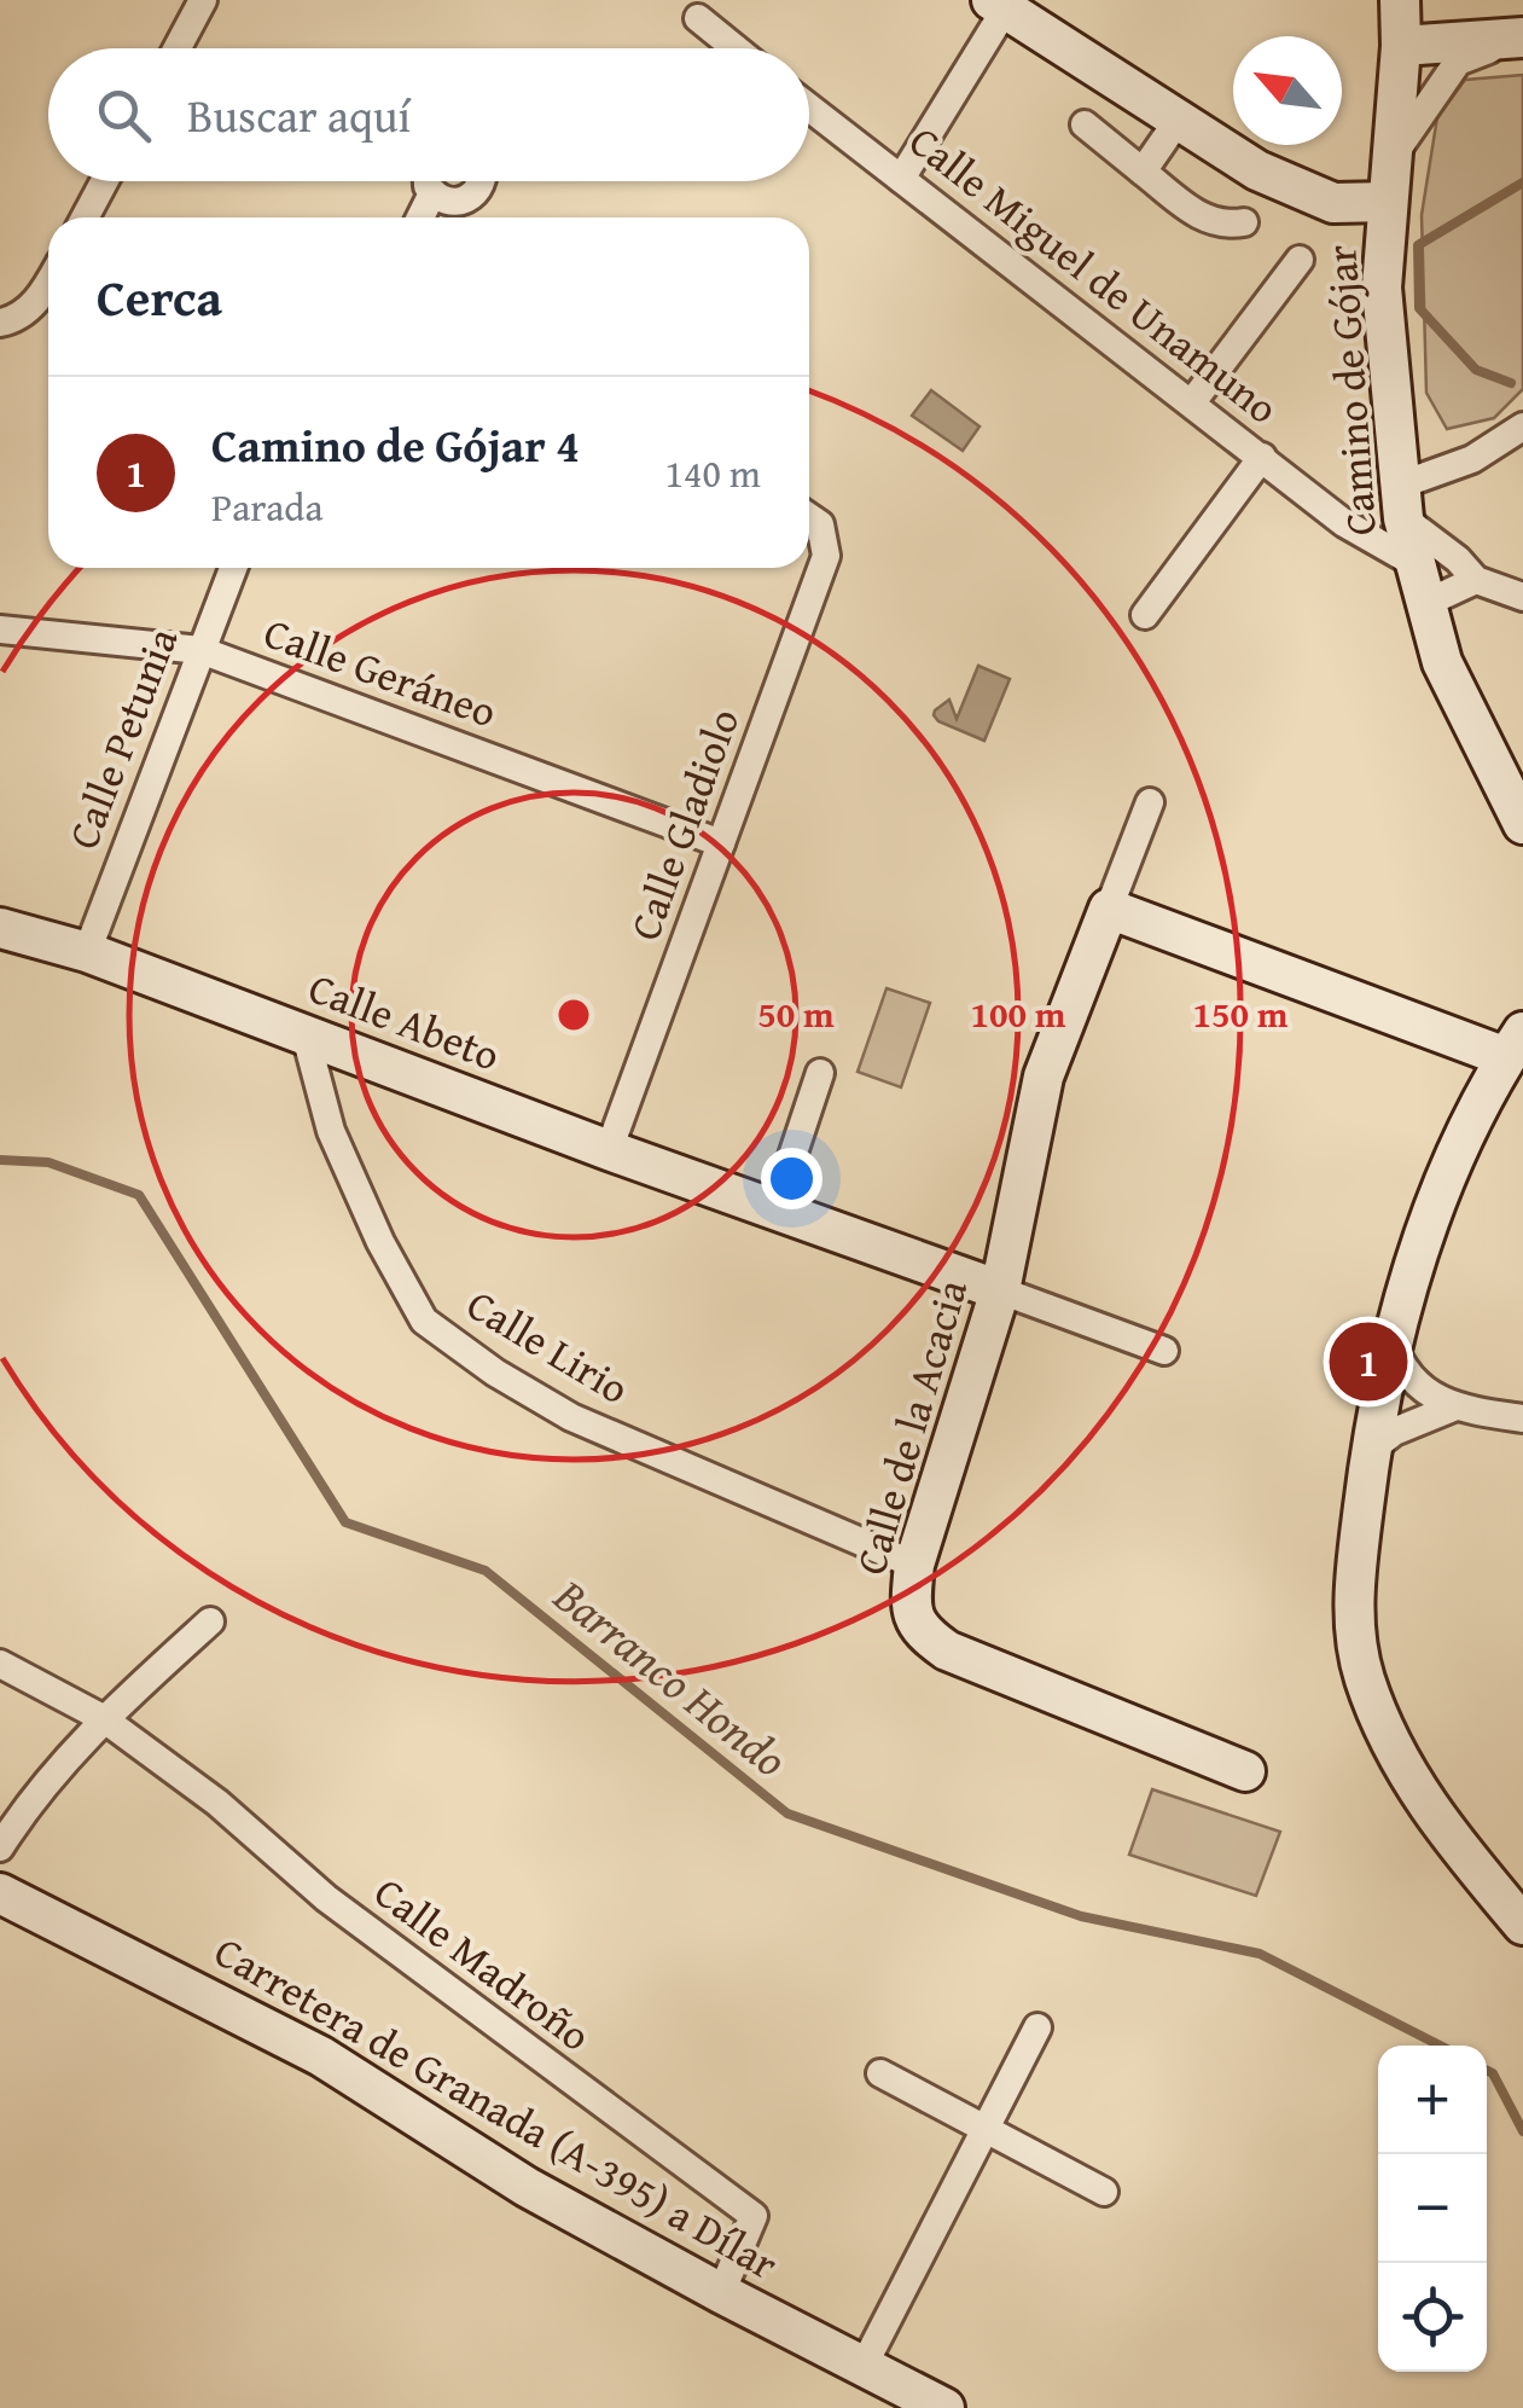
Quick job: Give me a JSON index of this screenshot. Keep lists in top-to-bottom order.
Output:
{
  "streets": {
    "street": [
      "Calle Miguel de Unamuno",
      "Camino de Gójar",
      "Calle Geráneo",
      "Calle Petunia",
      "Calle Gladiolo",
      "Calle Abeto",
      "Calle Lirio",
      "Calle de la Acacia",
      "Calle Madroño",
      "Carretera de Granada (A-395) a Dílar"
    ]
  },
  "crossings": [
    ["Calle Miguel de Unamuno", "Camino de Gójar"],
    ["Calle Geráneo", "Calle Petunia"],
    ["Calle Geráneo", "Calle Gladiolo"],
    ["Calle Petunia", "Calle Abeto"],
    ["Calle Gladiolo", "Calle Abeto"],
    ["Calle Abeto", "Calle Lirio"],
    ["Calle Abeto", "Calle de la Acacia"],
    ["Calle Lirio", "Calle de la Acacia"],
    ["Calle Madroño", "Carretera de Granada (A-395) a Dílar"]
  ],
  "water": ["Barranco Hondo"],
  "north": "top left",
  "page": {
    "search": "Buscar aquí",
    "heading": "Cerca",
    "list": [
      {
        "mark": "1",
        "name": "Camino de Gójar 4",
        "note": "Parada",
        "value": "140 m"
      }
    ],
    "pins": "1",
    "map_buttons": ["+", "−"]
  },
  "rings": ["50 m", "100 m", "150 m"]
}
